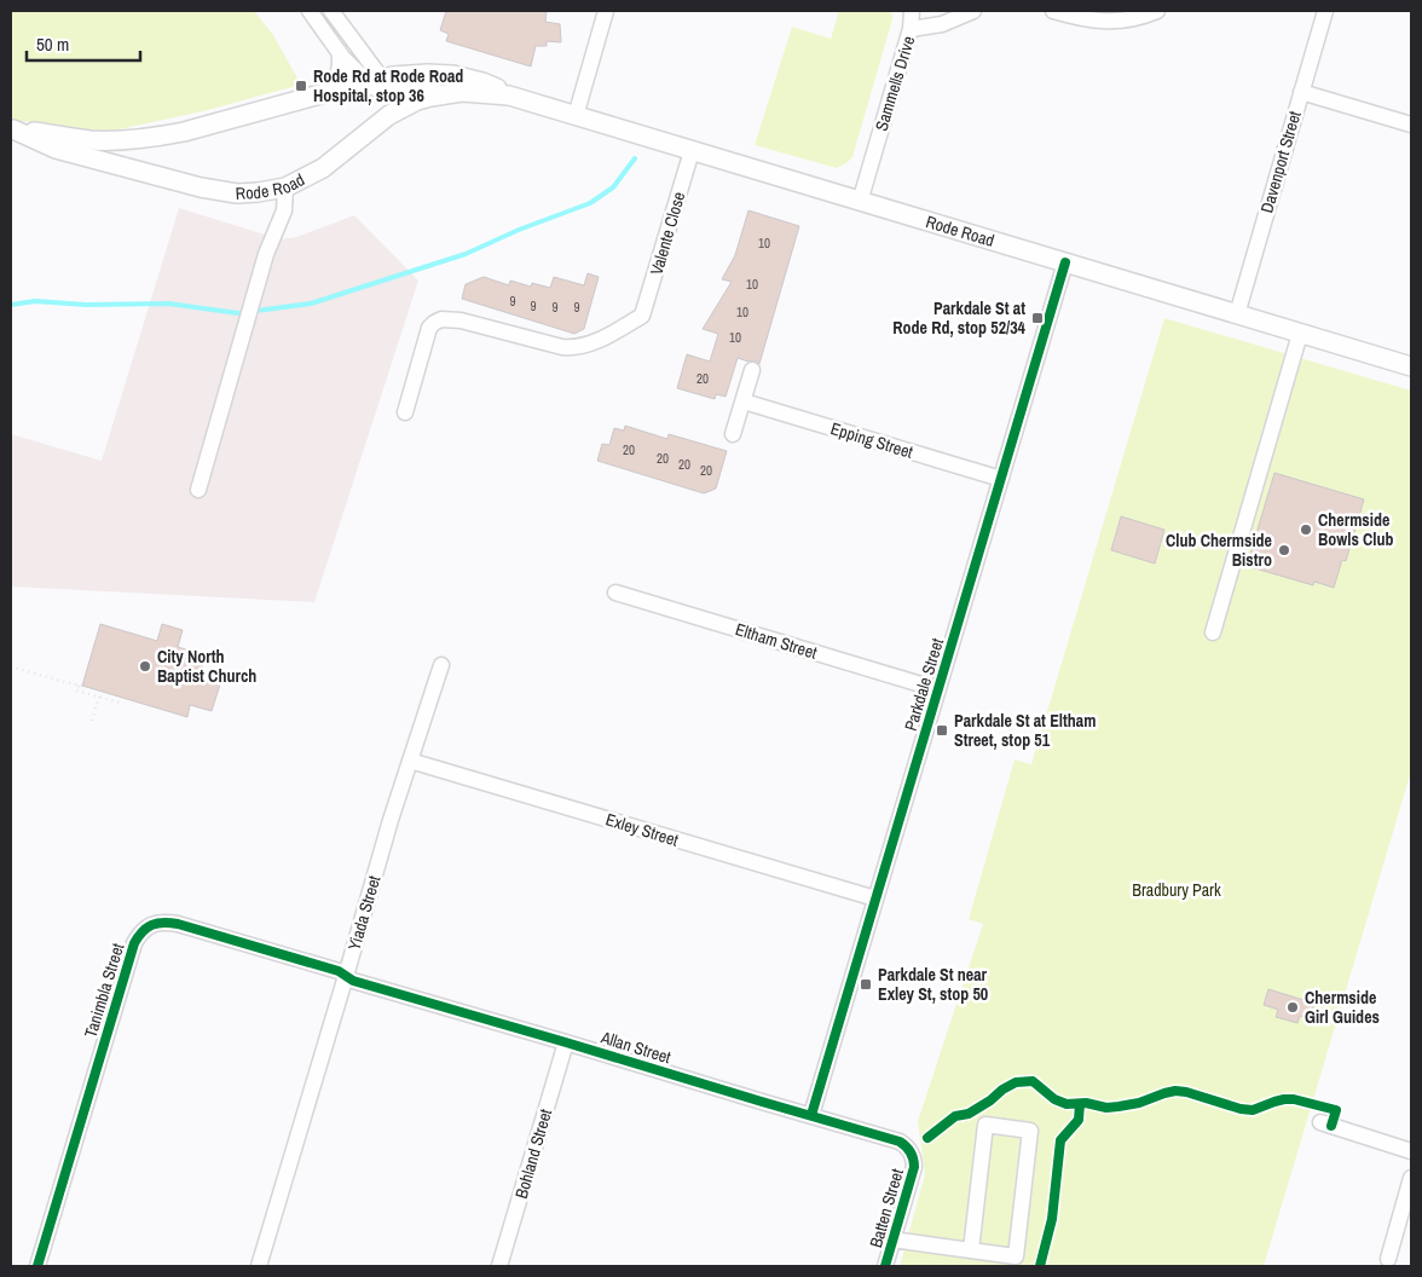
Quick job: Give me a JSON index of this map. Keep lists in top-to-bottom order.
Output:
{
  "streets": {
    "main road": ["Rode Road"],
    "street": [
      "Sammells Drive",
      "Davenport Street",
      "Valente Close",
      "Epping Street",
      "Eltham Street",
      "Parkdale Street",
      "Exley Street",
      "Yiada Street",
      "Tanimbla Street",
      "Allan Street",
      "Bohland Street",
      "Batten Street"
    ]
  },
  "crossings": [
    ["Sammells Drive", "Rode Road"],
    ["Davenport Street", "Rode Road"],
    ["Rode Road", "Valente Close"],
    ["Rode Road", "Parkdale Street"],
    ["Epping Street", "Parkdale Street"],
    ["Eltham Street", "Parkdale Street"],
    ["Parkdale Street", "Exley Street"],
    ["Parkdale Street", "Allan Street"],
    ["Exley Street", "Yiada Street"],
    ["Yiada Street", "Tanimbla Street"],
    ["Yiada Street", "Allan Street"],
    ["Tanimbla Street", "Allan Street"],
    ["Allan Street", "Bohland Street"],
    ["Allan Street", "Batten Street"]
  ],
  "parks": ["Bradbury Park"],
  "places": {
    "transit": [
      "Rode Rd at Rode Road Hospital, stop 36",
      "Parkdale St at Rode Rd, stop 52/34",
      "Parkdale St at Eltham Street, stop 51",
      "Parkdale St near Exley St, stop 50"
    ],
    "other": [
      "Chermside Bowls Club",
      "Club Chermside Bistro",
      "City North Baptist Church",
      "Chermside Girl Guides"
    ]
  },
  "house_numbers": [
    "10",
    "10",
    "9",
    "9",
    "9",
    "9",
    "10",
    "10",
    "20",
    "20",
    "20",
    "20",
    "20"
  ],
  "scale_bar": "50 m"
}
